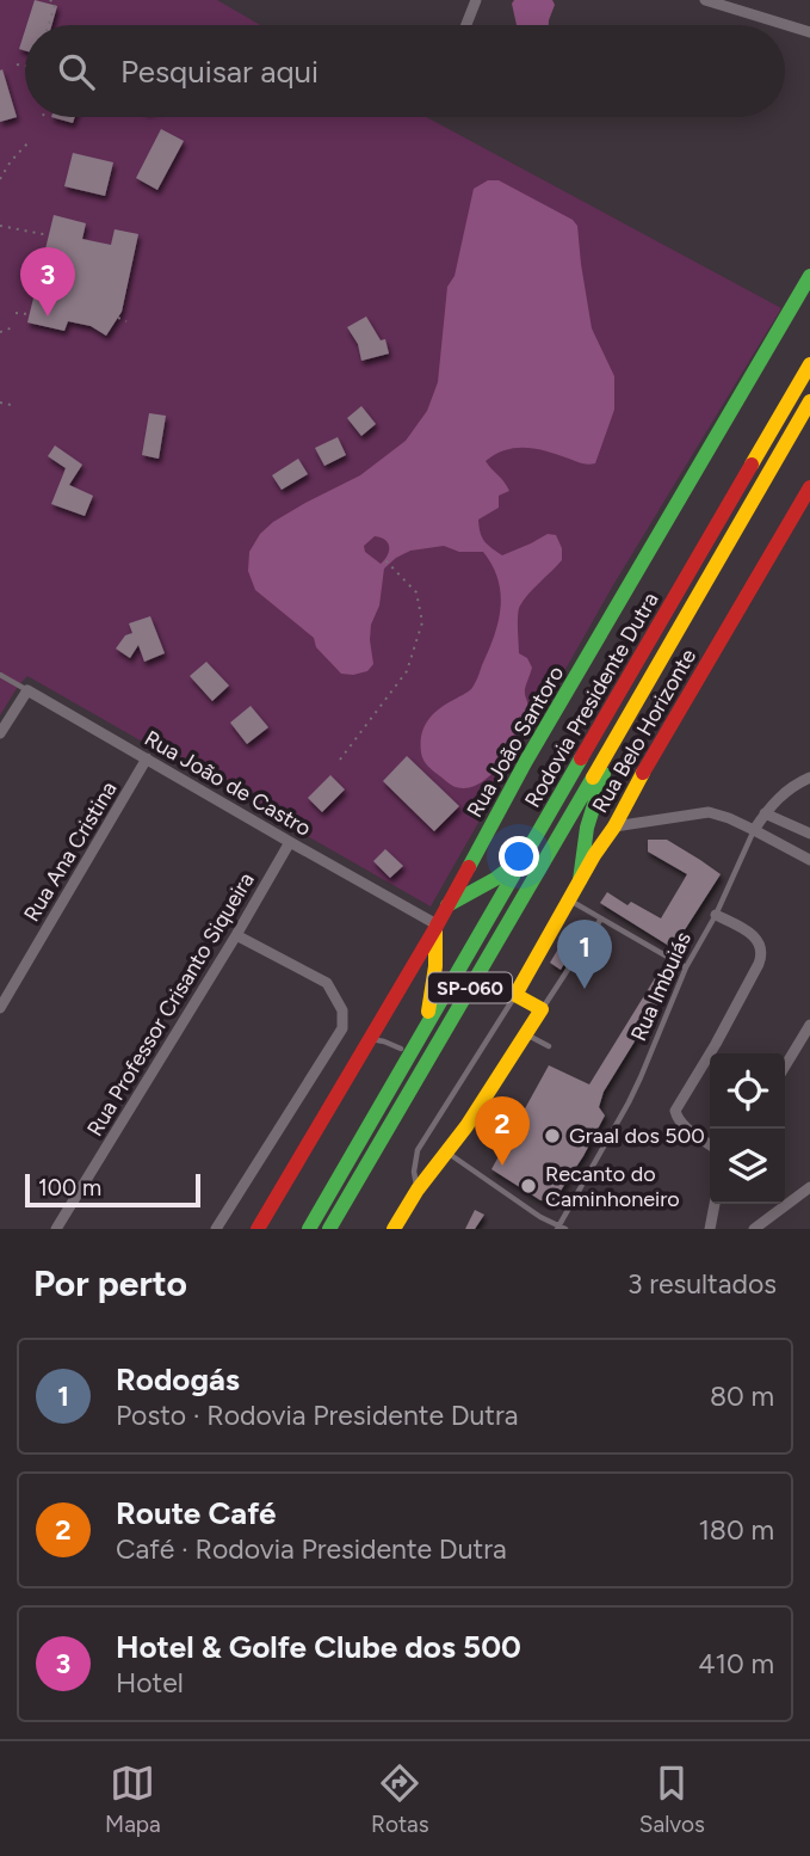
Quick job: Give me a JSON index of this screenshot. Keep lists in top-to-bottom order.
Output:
{
  "streets": {
    "main road": [
      "Rodovia Presidente Dutra",
      "Rua Belo Horizonte",
      "Rua João Santoro",
      "SP-060"
    ],
    "street": [
      "Rua João de Castro",
      "Rua Ana Cristina",
      "Rua Imbuiás",
      "Rua Professor Crisanto Siqueira"
    ]
  },
  "crossings": [
    ["Rua João Santoro", "Rua João de Castro"],
    ["Rua João de Castro", "Rua Ana Cristina"],
    ["Rua João de Castro", "Rua Professor Crisanto Siqueira"]
  ],
  "places": ["Graal dos 500", "Recanto do Caminhoneiro"],
  "scale_bar": "100 m",
  "page": {
    "search": "Pesquisar aqui",
    "pins": ["3", "1", "2"],
    "scale": "100 m",
    "heading": ["Por perto", "3 resultados"],
    "list": [
      {
        "mark": "1",
        "name": "Rodogás",
        "note": "Posto · Rodovia Presidente Dutra",
        "value": "80 m"
      },
      {
        "mark": "2",
        "name": "Route Café",
        "note": "Café · Rodovia Presidente Dutra",
        "value": "180 m"
      },
      {
        "mark": "3",
        "name": "Hotel & Golfe Clube dos 500",
        "note": "Hotel",
        "value": "410 m"
      }
    ],
    "nav": ["Mapa", "Rotas", "Salvos"]
  }
}
